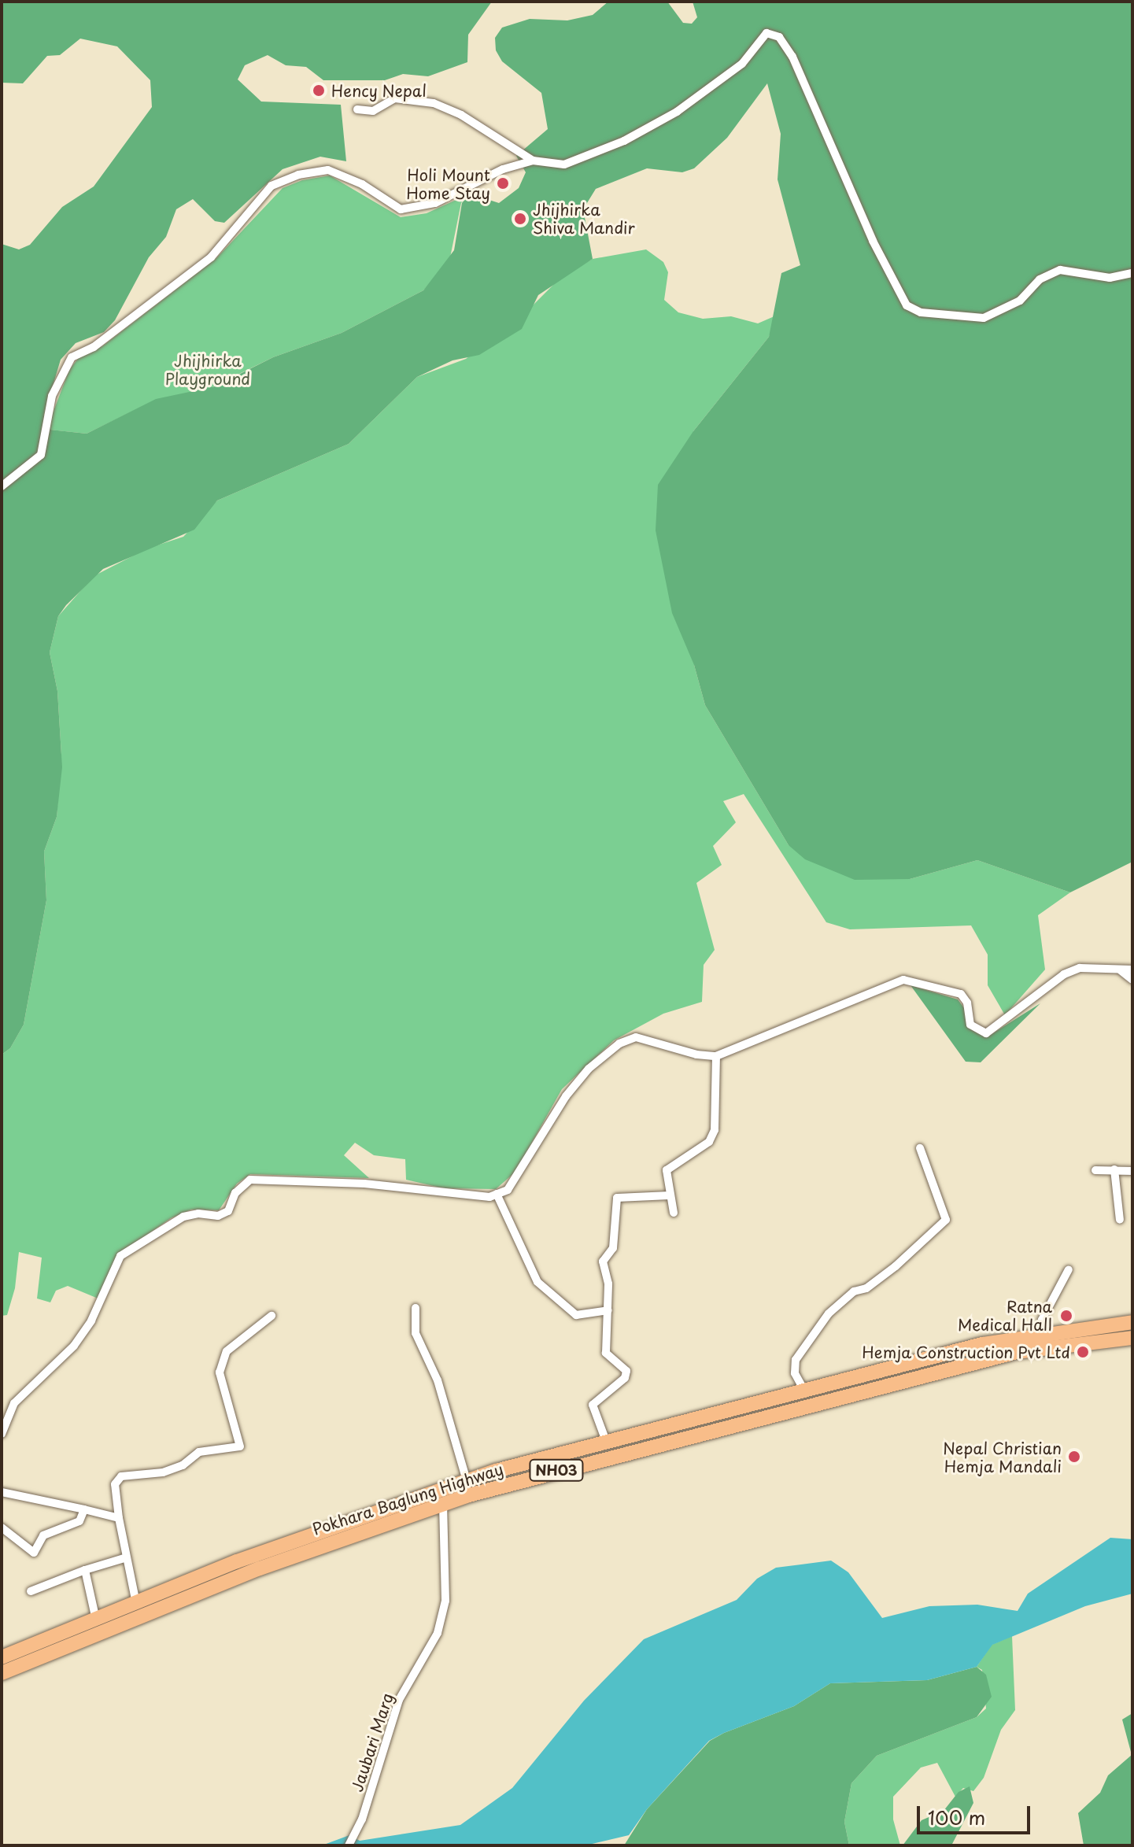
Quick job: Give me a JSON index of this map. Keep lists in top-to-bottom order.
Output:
{
  "streets": {
    "highway": ["NH03", "Pokhara Baglung Highway"],
    "street": ["Jaubari Marg"]
  },
  "crossings": [
    ["Pokhara Baglung Highway", "Jaubari Marg"]
  ],
  "parks": ["Jhijhirka Playground"],
  "places": [
    "Hency Nepal",
    "Holi Mount Home Stay",
    "Jhijhirka Shiva Mandir",
    "Ratna Medical Hall",
    "Hemja Construction Pvt Ltd",
    "Nepal Christian Hemja Mandali"
  ],
  "scale_bar": "100 m"
}
